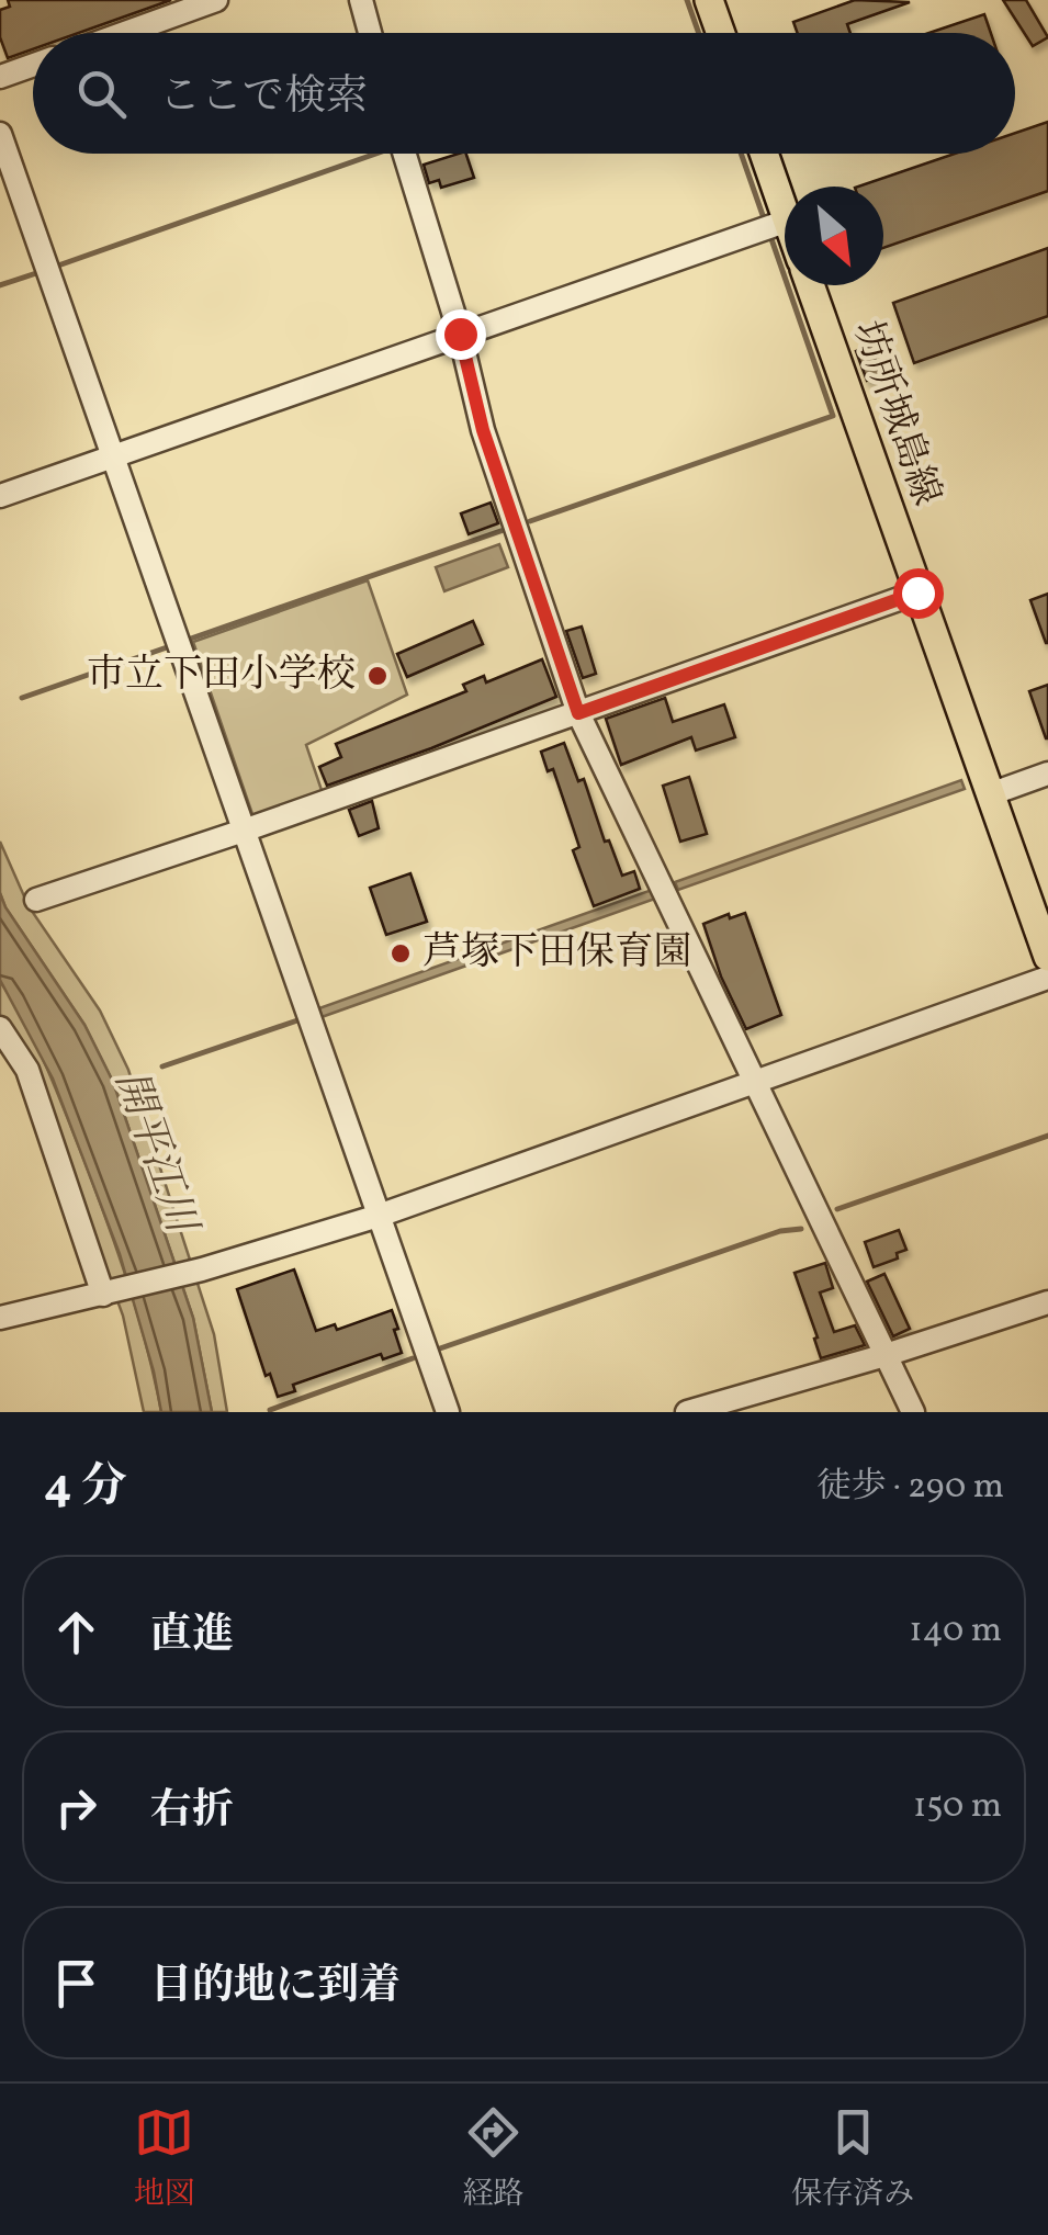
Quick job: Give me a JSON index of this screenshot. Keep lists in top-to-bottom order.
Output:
{
  "streets": {
    "main road": ["坊所城島線"]
  },
  "water": ["開平江川"],
  "places": ["市立下田小学校", "芦塚下田保育園"],
  "north": "bottom right",
  "page": {
    "search": "ここで検索",
    "heading": ["4 分", "徒歩 · 290 m"],
    "list": [
      ["直進", "140 m"],
      ["右折", "150 m"],
      "目的地に到着"
    ],
    "nav": ["地図", "経路", "保存済み"]
  }
}
